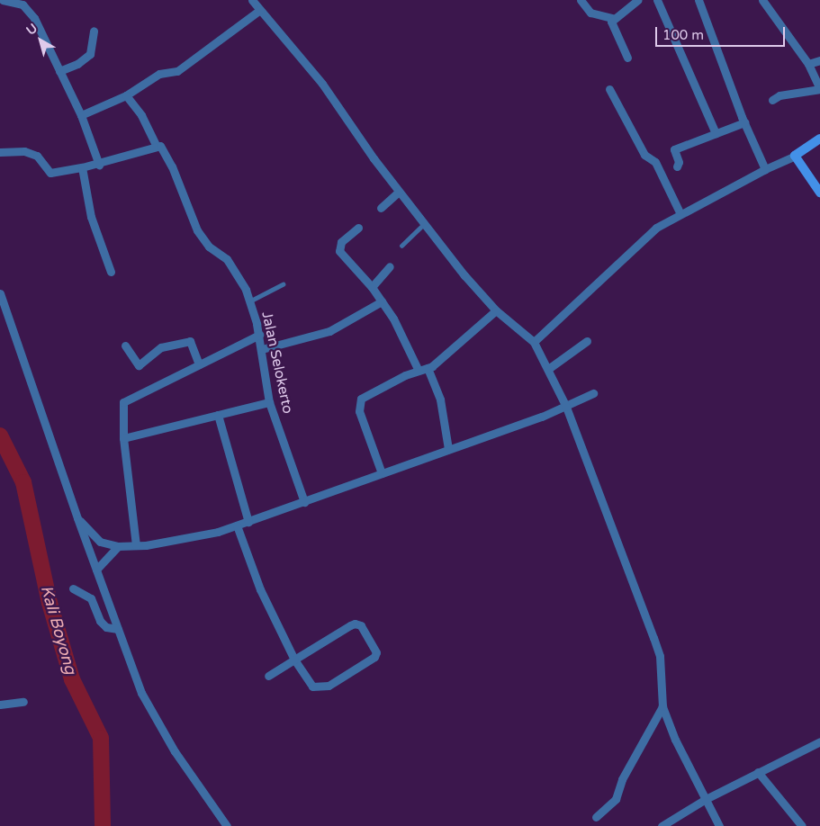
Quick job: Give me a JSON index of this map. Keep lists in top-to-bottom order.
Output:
{
  "streets": {
    "street": ["Jalan Selokerto"]
  },
  "water": ["Kali Boyong"],
  "scale_bar": "100 m",
  "north": "top left"
}
